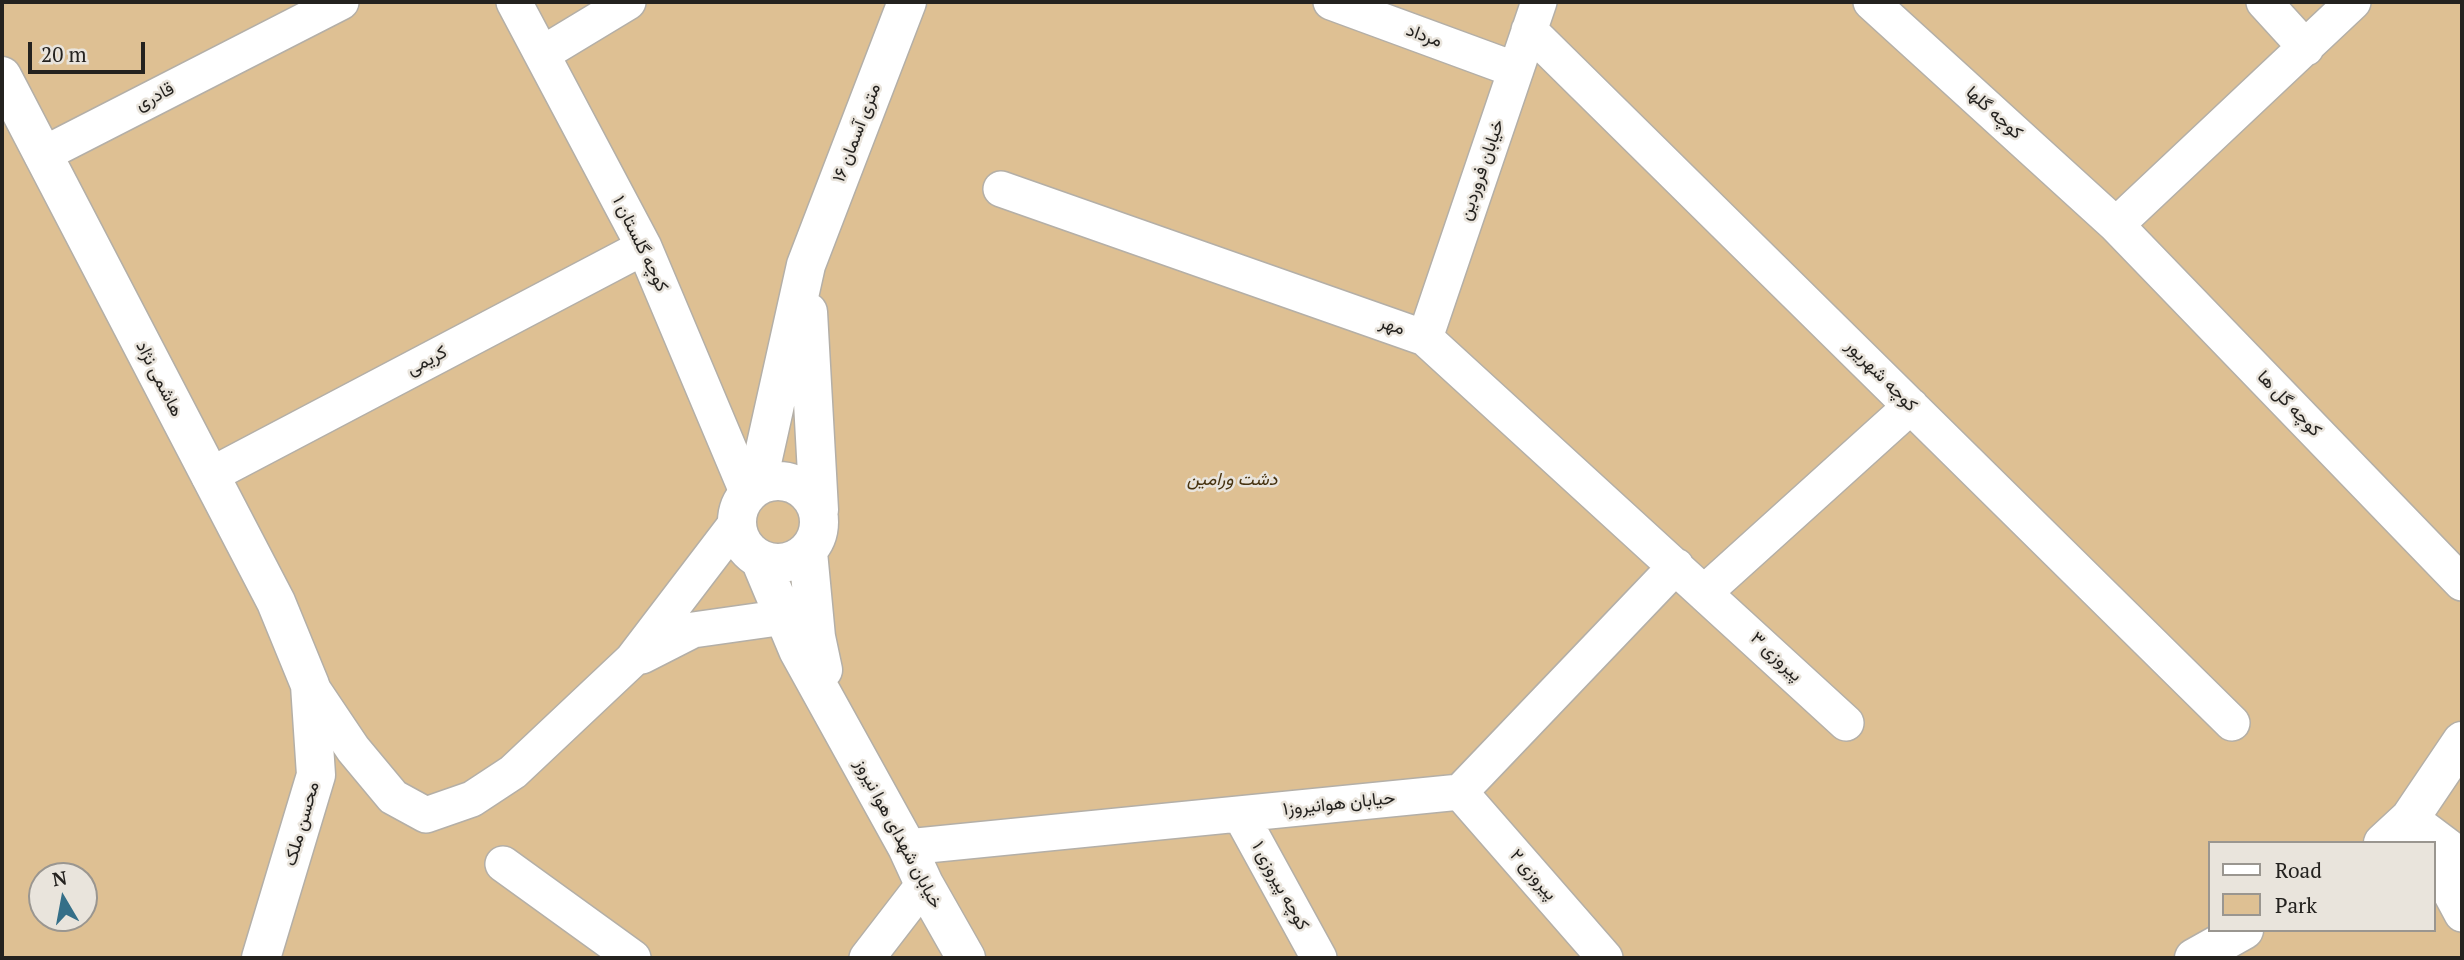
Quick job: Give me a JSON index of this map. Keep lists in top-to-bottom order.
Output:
{
  "streets": {
    "main road": [
      "۱۶ متری آسمان",
      "هاشمی نژاد",
      "محسن ملک",
      "خیابان شهدای هوا نیروز"
    ],
    "street": [
      "مرداد",
      "قادری",
      "کوچه گلها",
      "خیابان فروردین",
      "کوچه گلستان ۱",
      "مهر",
      "کریمی",
      "کوچه شهریور",
      "کوچه گل ها",
      "پیروزی ۳",
      "حیابان هوانیروز۱",
      "پیروزی ۲",
      "کوچه پیروزی ۱"
    ]
  },
  "crossings": [
    ["مرداد", "خیابان فروردین"],
    ["قادری", "هاشمی نژاد"],
    ["کوچه گلها", "کوچه گل ها"],
    ["۱۶ متری آسمان", "کوچه گلستان ۱"],
    ["۱۶ متری آسمان", "خیابان شهدای هوا نیروز"],
    ["خیابان فروردین", "مهر"],
    ["خیابان فروردین", "کوچه شهریور"],
    ["کوچه گلستان ۱", "کریمی"],
    ["کوچه گلستان ۱", "خیابان شهدای هوا نیروز"],
    ["مهر", "پیروزی ۳"],
    ["کریمی", "هاشمی نژاد"],
    ["هاشمی نژاد", "محسن ملک"],
    ["حیابان هوانیروز۱", "خیابان شهدای هوا نیروز"],
    ["حیابان هوانیروز۱", "پیروزی ۲"],
    ["حیابان هوانیروز۱", "کوچه پیروزی ۱"]
  ],
  "parks": ["دشت ورامین"],
  "legend": ["Road", "Park"],
  "scale_bar": "20 m",
  "north": "top"
}
